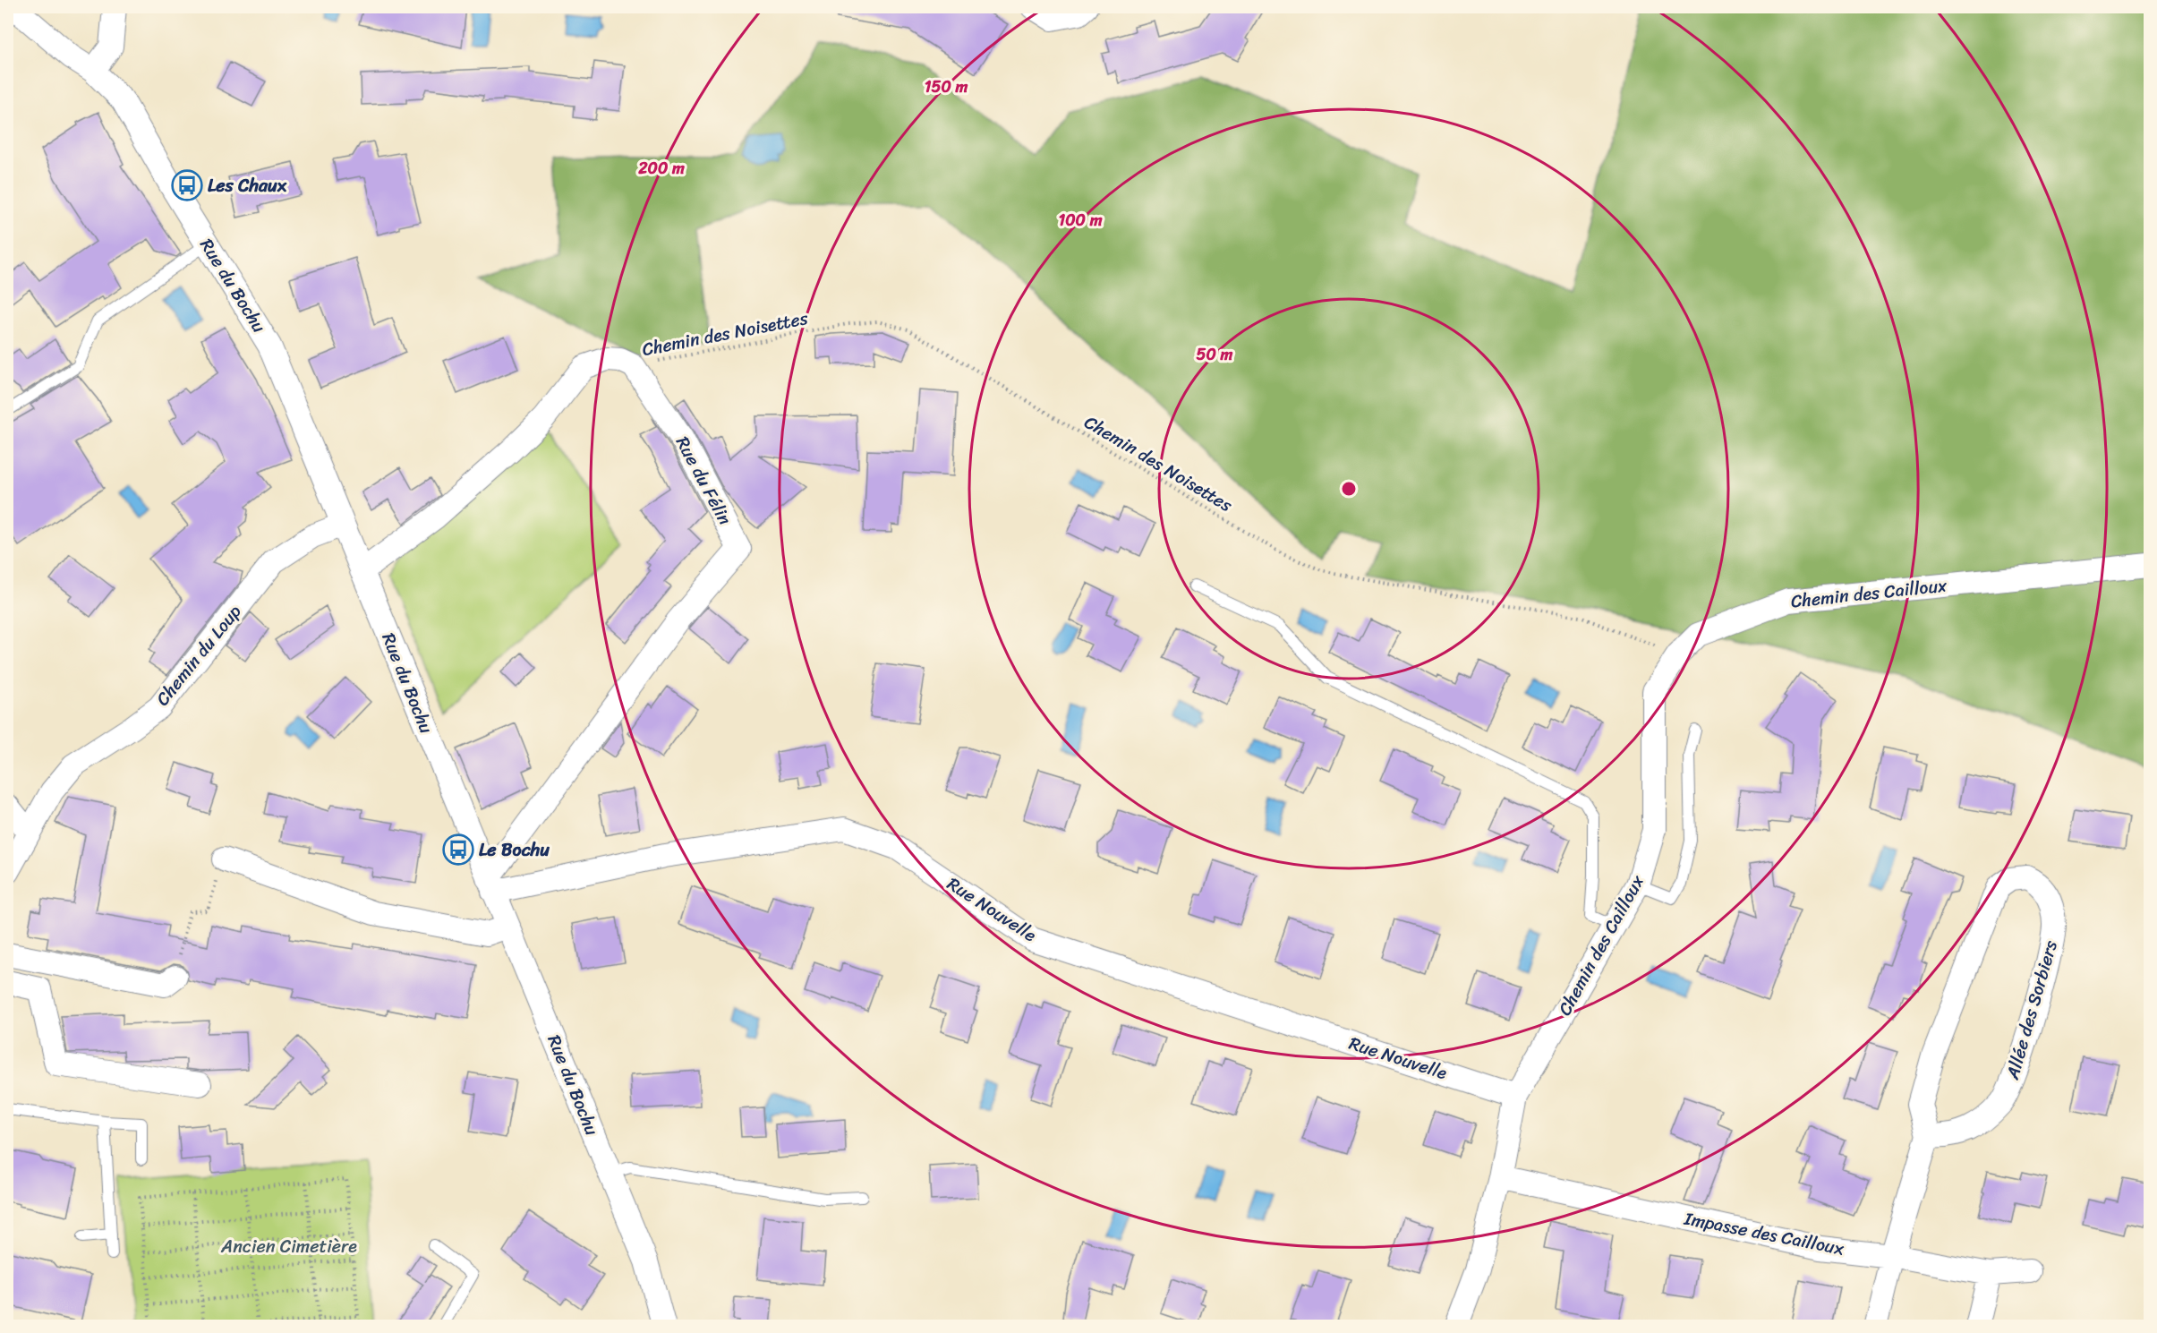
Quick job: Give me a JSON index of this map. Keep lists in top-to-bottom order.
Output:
{
  "streets": {
    "street": [
      "Rue du Bochu",
      "Rue du Félin",
      "Chemin des Cailloux",
      "Chemin du Loup",
      "Rue Nouvelle",
      "Allée des Sorbiers",
      "Impasse des Cailloux"
    ],
    "path": ["Chemin des Noisettes"]
  },
  "crossings": [
    ["Rue du Bochu", "Rue du Félin"],
    ["Rue du Bochu", "Chemin du Loup"],
    ["Rue du Bochu", "Rue Nouvelle"],
    ["Chemin des Noisettes", "Rue du Félin"],
    ["Chemin des Noisettes", "Chemin des Cailloux"],
    ["Rue du Félin", "Rue Nouvelle"],
    ["Chemin des Cailloux", "Rue Nouvelle"],
    ["Chemin des Cailloux", "Impasse des Cailloux"]
  ],
  "parks": ["Ancien Cimetière"],
  "places": {
    "bus stop": ["Les Chaux", "Le Bochu"]
  },
  "rings": [
    "150 m",
    "200 m",
    "100 m",
    "50 m"
  ]
}
